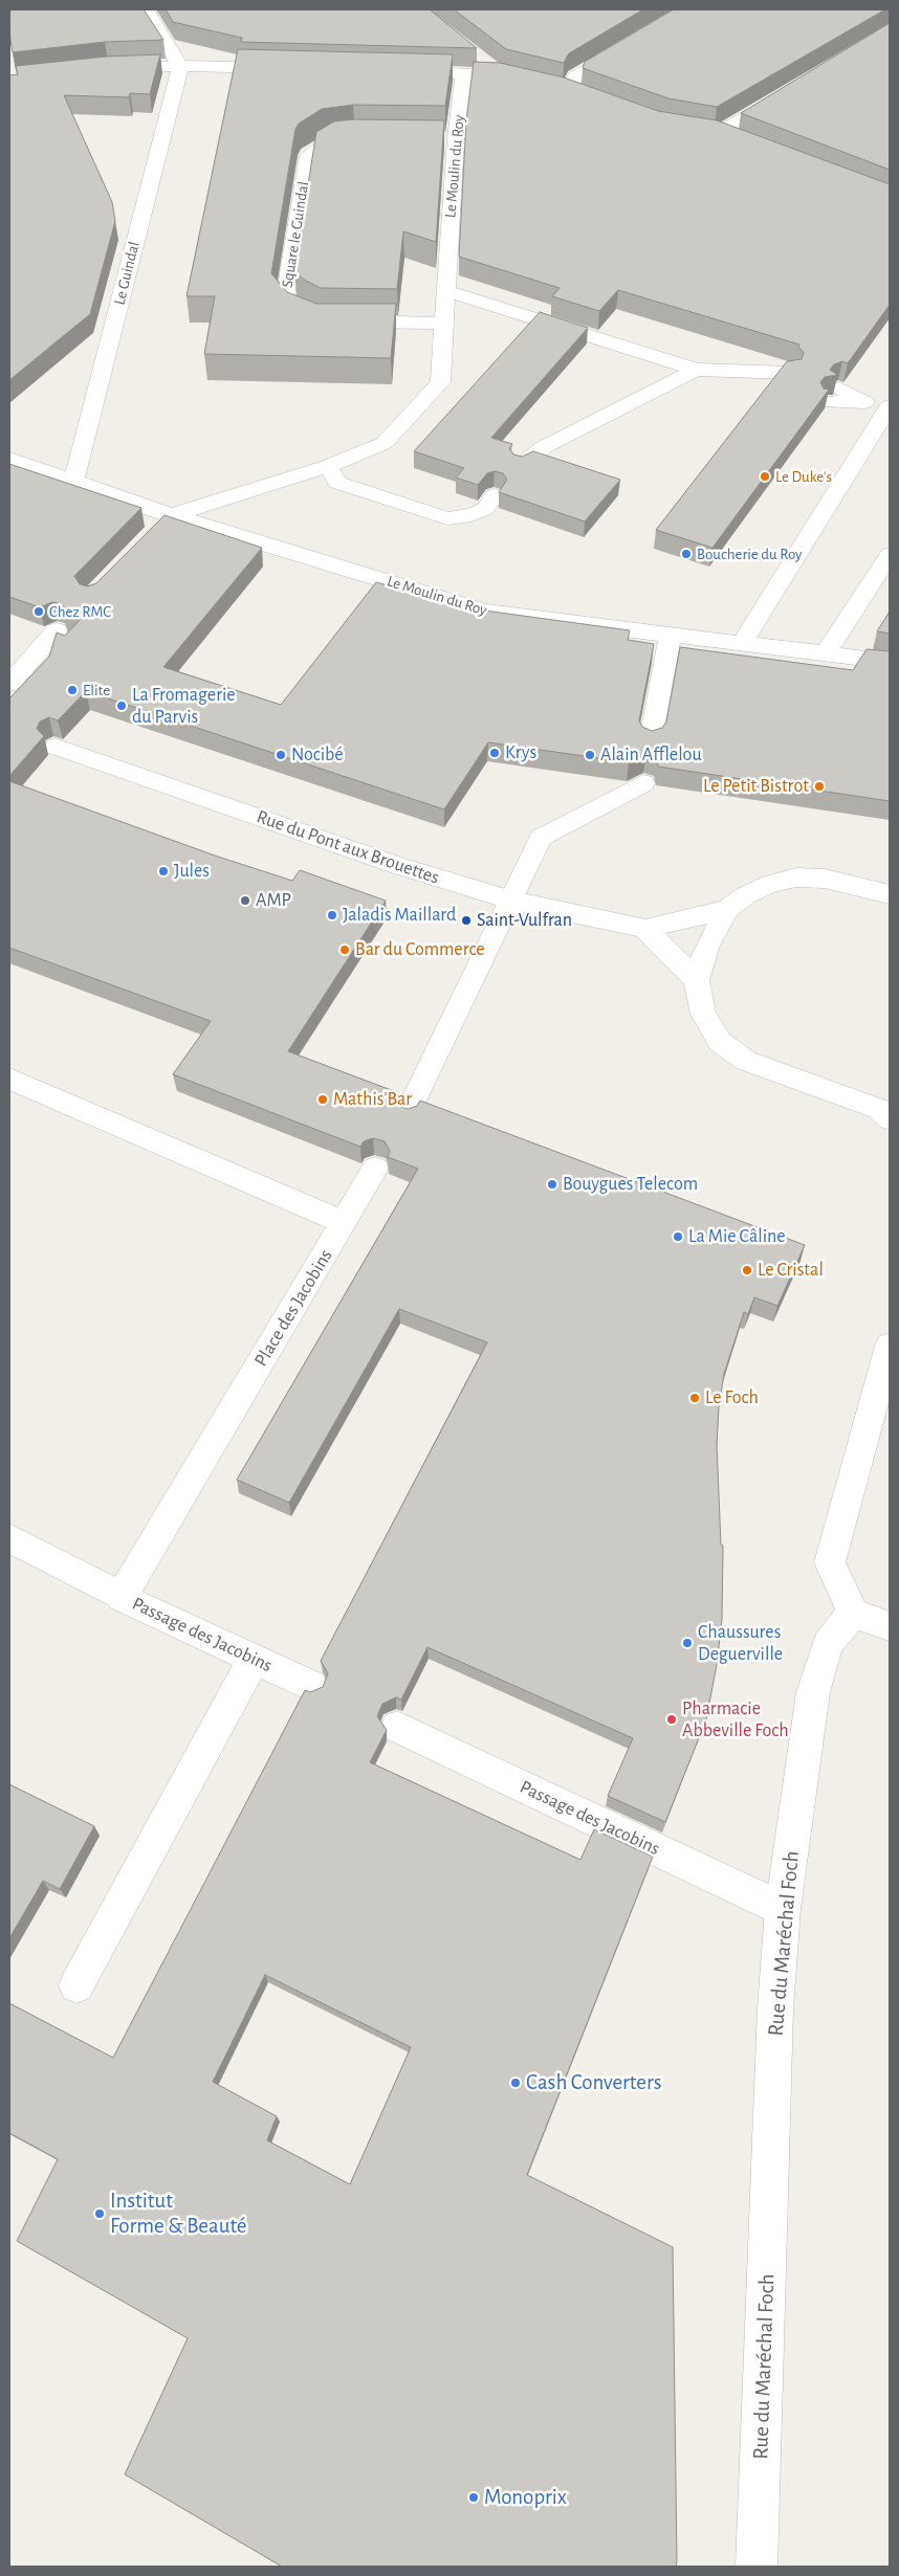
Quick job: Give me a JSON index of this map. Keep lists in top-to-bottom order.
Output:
{
  "streets": {
    "street": [
      "Le Moulin du Roy",
      "Square le Guindal",
      "Le Guindal",
      "Rue du Pont aux Brouettes",
      "Place des Jacobins",
      "Passage des Jacobins",
      "Rue du Maréchal Foch"
    ]
  },
  "crossings": [
    ["Le Moulin du Roy", "Square le Guindal"],
    ["Le Moulin du Roy", "Le Guindal"],
    ["Place des Jacobins", "Passage des Jacobins"],
    ["Passage des Jacobins", "Rue du Maréchal Foch"]
  ],
  "places": [
    "Le Duke's",
    "Boucherie du Roy",
    "Chez RMC",
    "Elite",
    "La Fromagerie du Parvis",
    "Krys",
    "Nocibé",
    "Alain Afflelou",
    "Le Petit Bistrot",
    "Jules",
    "AMP",
    "Jaladis Maillard",
    "Saint-Vulfran",
    "Bar du Commerce",
    "Mathis'Bar",
    "Bouygues Telecom",
    "La Mie Câline",
    "Le Cristal",
    "Le Foch",
    "Chaussures Deguerville",
    "Pharmacie Abbeville Foch",
    "Cash Converters",
    "Institut Forme & Beauté",
    "Monoprix"
  ]
}
